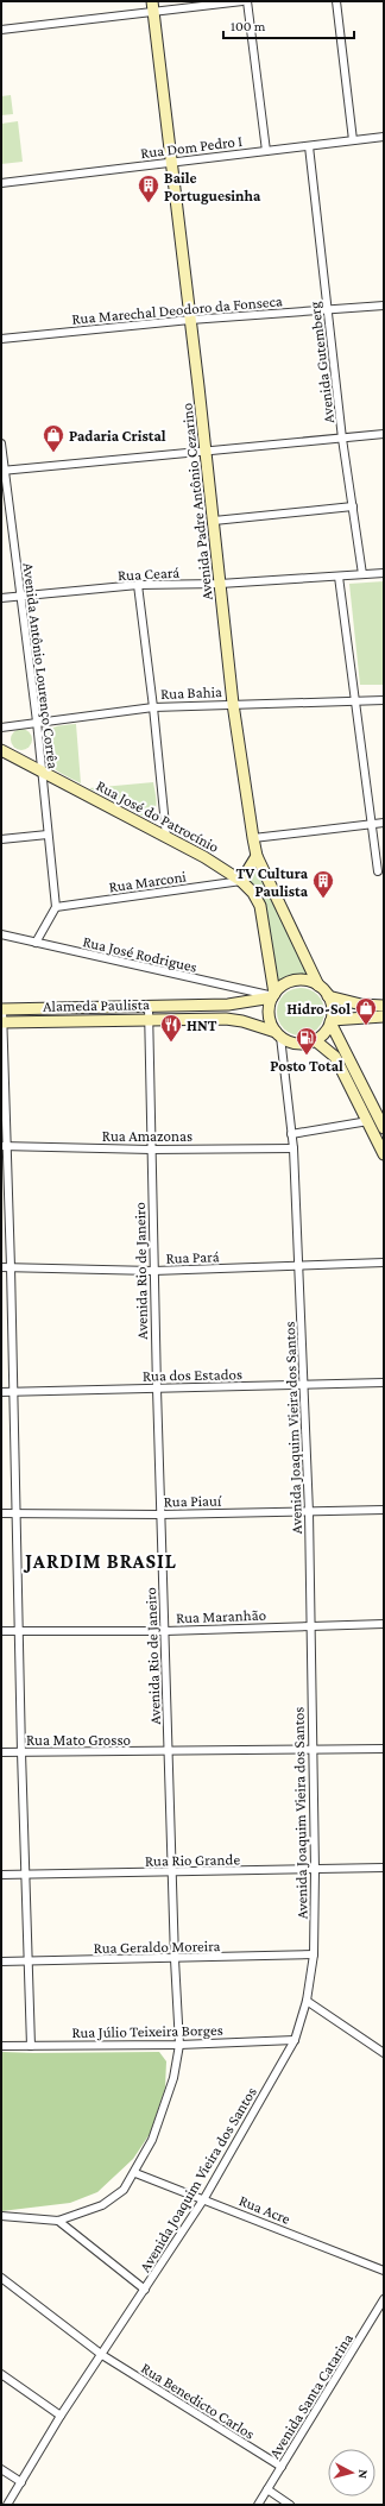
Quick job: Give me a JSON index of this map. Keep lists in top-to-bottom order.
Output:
{
  "streets": {
    "street": [
      "Rua Dom Pedro I",
      "Rua Marechal Deodoro da Fonseca",
      "Avenida Gutemberg",
      "Avenida Padre Antônio Cezarino",
      "Rua Ceará",
      "Avenida Antônio Lourenço Corrêa",
      "Rua Bahia",
      "Rua José do Patrocínio",
      "Rua Marconi",
      "Rua José Rodrigues",
      "Alameda Paulista",
      "Rua Amazonas",
      "Rua Pará",
      "Avenida Rio de Janeiro",
      "Rua dos Estados",
      "Avenida Joaquim Vieira dos Santos",
      "Rua Piauí",
      "Rua Maranhão",
      "Rua Mato Grosso",
      "Rua Rio Grande",
      "Rua Geraldo Moreira",
      "Rua Júlio Teixeira Borges",
      "Rua Acre",
      "Avenida Santa Catarina",
      "Rua Benedicto Carlos"
    ]
  },
  "crossings": [
    ["Rua Dom Pedro I", "Avenida Gutemberg"],
    ["Rua Dom Pedro I", "Avenida Padre Antônio Cezarino"],
    ["Rua Marechal Deodoro da Fonseca", "Avenida Gutemberg"],
    ["Rua Marechal Deodoro da Fonseca", "Avenida Padre Antônio Cezarino"],
    ["Avenida Gutemberg", "Rua Ceará"],
    ["Avenida Padre Antônio Cezarino", "Rua Ceará"],
    ["Avenida Padre Antônio Cezarino", "Rua Bahia"],
    ["Avenida Padre Antônio Cezarino", "Rua José do Patrocínio"],
    ["Avenida Padre Antônio Cezarino", "Rua José Rodrigues"],
    ["Avenida Padre Antônio Cezarino", "Alameda Paulista"],
    ["Avenida Padre Antônio Cezarino", "Avenida Joaquim Vieira dos Santos"],
    ["Rua Ceará", "Avenida Antônio Lourenço Corrêa"],
    ["Avenida Antônio Lourenço Corrêa", "Rua Bahia"],
    ["Avenida Antônio Lourenço Corrêa", "Rua José do Patrocínio"],
    ["Avenida Antônio Lourenço Corrêa", "Rua Marconi"],
    ["Rua José do Patrocínio", "Rua Marconi"],
    ["Rua José do Patrocínio", "Rua José Rodrigues"],
    ["Rua José do Patrocínio", "Alameda Paulista"],
    ["Rua José do Patrocínio", "Avenida Joaquim Vieira dos Santos"],
    ["Rua José Rodrigues", "Alameda Paulista"],
    ["Rua José Rodrigues", "Avenida Joaquim Vieira dos Santos"],
    ["Alameda Paulista", "Avenida Rio de Janeiro"],
    ["Alameda Paulista", "Avenida Joaquim Vieira dos Santos"],
    ["Rua Amazonas", "Avenida Rio de Janeiro"],
    ["Rua Amazonas", "Avenida Joaquim Vieira dos Santos"],
    ["Rua Pará", "Avenida Rio de Janeiro"],
    ["Rua Pará", "Avenida Joaquim Vieira dos Santos"],
    ["Avenida Rio de Janeiro", "Rua dos Estados"],
    ["Avenida Rio de Janeiro", "Rua Piauí"],
    ["Avenida Rio de Janeiro", "Rua Maranhão"],
    ["Avenida Rio de Janeiro", "Rua Mato Grosso"],
    ["Avenida Rio de Janeiro", "Rua Rio Grande"],
    ["Avenida Rio de Janeiro", "Rua Geraldo Moreira"],
    ["Avenida Rio de Janeiro", "Rua Júlio Teixeira Borges"],
    ["Avenida Rio de Janeiro", "Rua Acre"],
    ["Rua dos Estados", "Avenida Joaquim Vieira dos Santos"],
    ["Avenida Joaquim Vieira dos Santos", "Rua Piauí"],
    ["Avenida Joaquim Vieira dos Santos", "Rua Maranhão"],
    ["Avenida Joaquim Vieira dos Santos", "Rua Mato Grosso"],
    ["Avenida Joaquim Vieira dos Santos", "Rua Rio Grande"],
    ["Avenida Joaquim Vieira dos Santos", "Rua Geraldo Moreira"],
    ["Avenida Joaquim Vieira dos Santos", "Rua Júlio Teixeira Borges"],
    ["Avenida Joaquim Vieira dos Santos", "Rua Acre"],
    ["Avenida Joaquim Vieira dos Santos", "Rua Benedicto Carlos"],
    ["Avenida Santa Catarina", "Rua Benedicto Carlos"]
  ],
  "districts": ["JARDIM BRASIL"],
  "places": {
    "building": ["Baile Portuguesinha", "TV Cultura Paulista"],
    "shop": ["Padaria Cristal", "Hidro-Sol"],
    "restaurant": ["HNT"],
    "fuel station": ["Posto Total"]
  },
  "scale_bar": "100 m",
  "north": "right"
}
